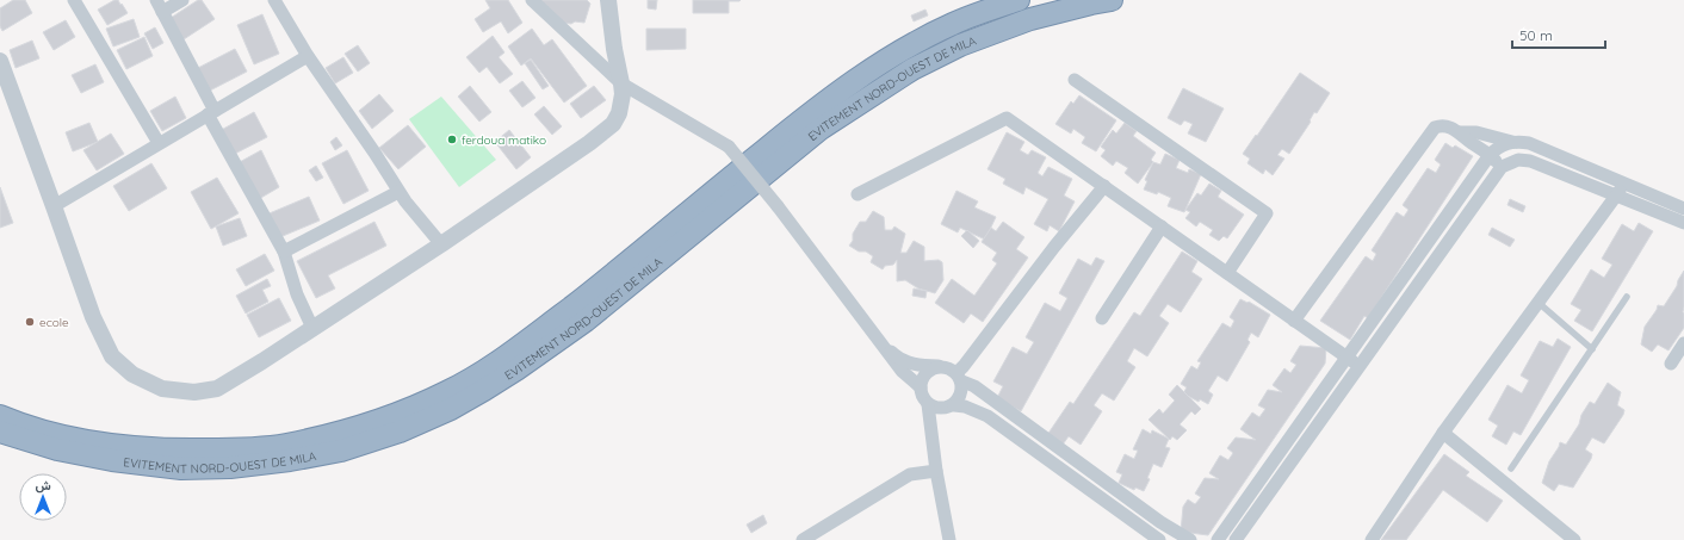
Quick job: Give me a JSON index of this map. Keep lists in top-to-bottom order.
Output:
{
  "streets": {
    "highway": ["EVITEMENT NORD-OUEST DE MILA"]
  },
  "places": ["ferdoua matiko", "ecole"],
  "scale_bar": "50 m",
  "north": "top"
}
